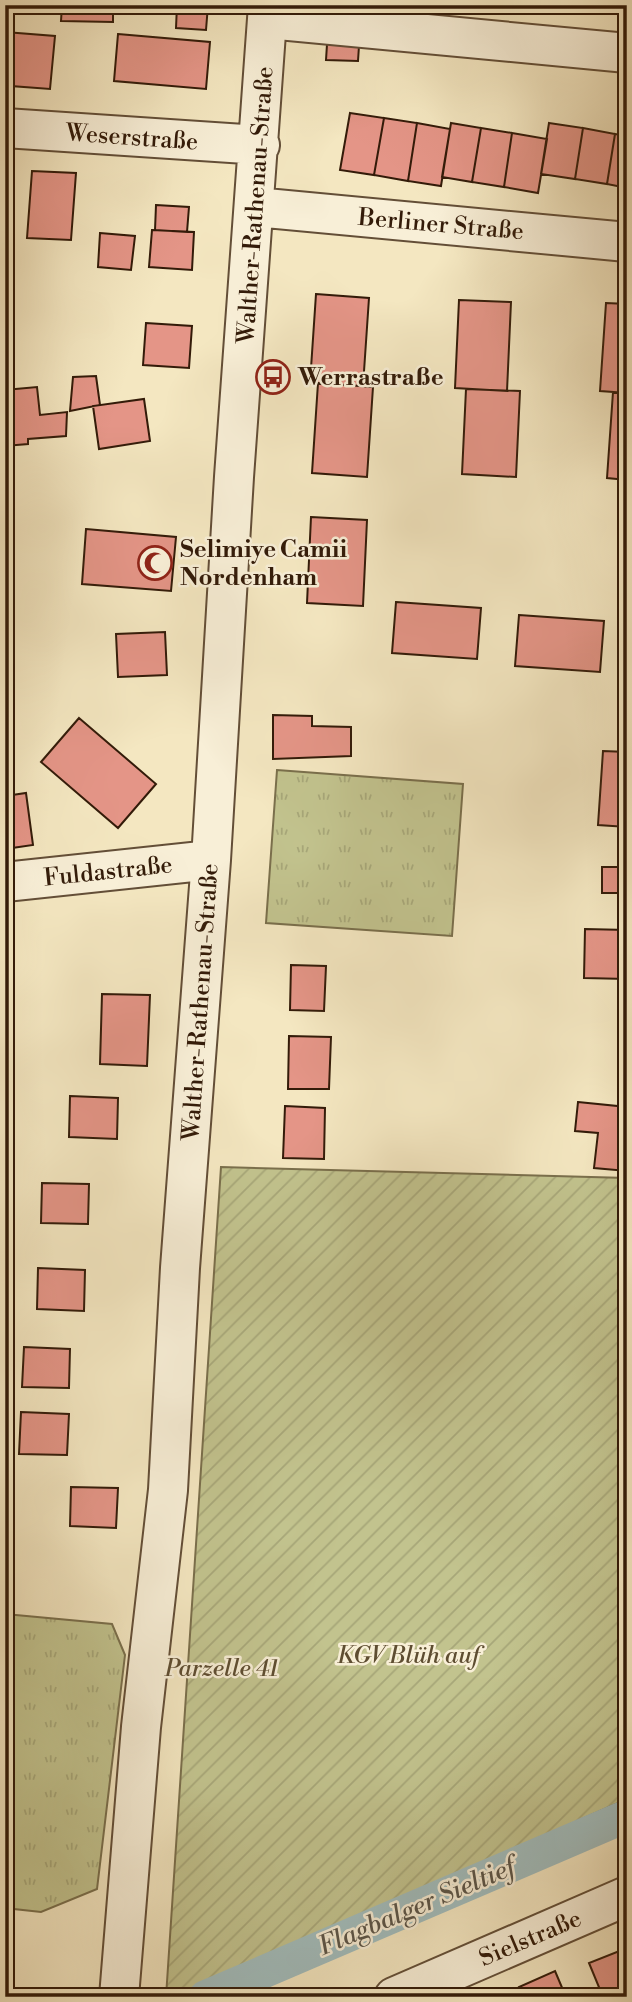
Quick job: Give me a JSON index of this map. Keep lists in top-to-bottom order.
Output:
{
  "streets": {
    "street": [
      "Weserstraße",
      "Walther-Rathenau-Straße",
      "Berliner Straße",
      "Fuldastraße",
      "Sielstraße"
    ]
  },
  "crossings": [
    ["Weserstraße", "Walther-Rathenau-Straße"],
    ["Walther-Rathenau-Straße", "Berliner Straße"],
    ["Walther-Rathenau-Straße", "Fuldastraße"]
  ],
  "water": ["Flagbalger Sieltief"],
  "parks": ["KGV Blüh auf", "Parzelle 41"],
  "places": {
    "bus stop": ["Werrastraße"],
    "mosque": ["Selimiye Camii Nordenham"]
  }
}
